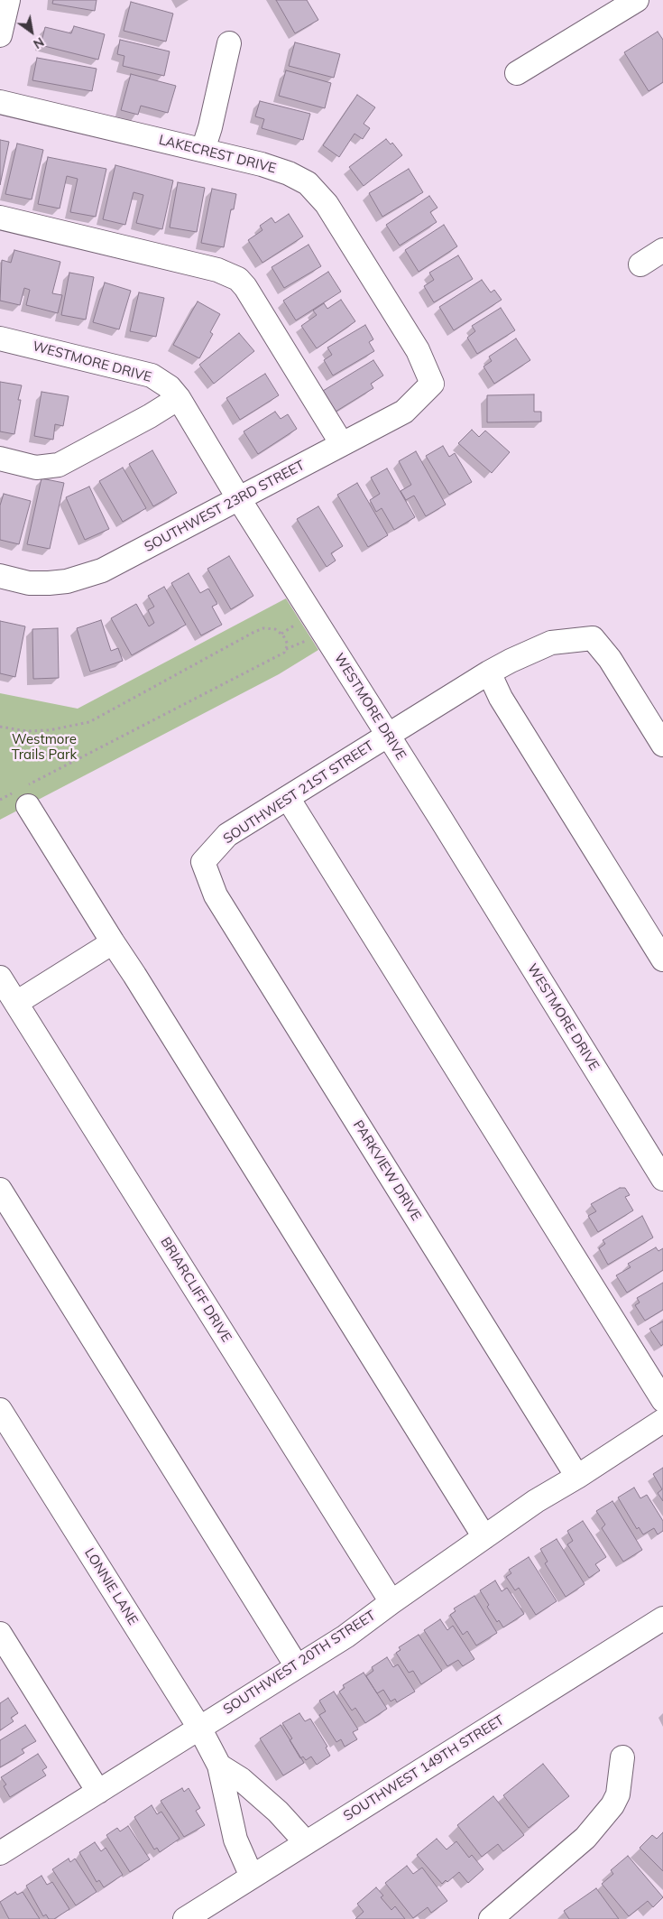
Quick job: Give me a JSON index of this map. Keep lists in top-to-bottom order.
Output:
{
  "streets": {
    "street": [
      "LAKECREST DRIVE",
      "WESTMORE DRIVE",
      "SOUTHWEST 23RD STREET",
      "SOUTHWEST 21ST STREET",
      "PARKVIEW DRIVE",
      "BRIARCLIFF DRIVE",
      "LONNIE LANE",
      "SOUTHWEST 20TH STREET",
      "SOUTHWEST 149TH STREET"
    ]
  },
  "crossings": [
    ["LAKECREST DRIVE", "SOUTHWEST 23RD STREET"],
    ["WESTMORE DRIVE", "SOUTHWEST 23RD STREET"],
    ["WESTMORE DRIVE", "SOUTHWEST 21ST STREET"],
    ["SOUTHWEST 21ST STREET", "PARKVIEW DRIVE"],
    ["PARKVIEW DRIVE", "SOUTHWEST 20TH STREET"],
    ["BRIARCLIFF DRIVE", "SOUTHWEST 20TH STREET"],
    ["LONNIE LANE", "SOUTHWEST 20TH STREET"],
    ["LONNIE LANE", "SOUTHWEST 149TH STREET"]
  ],
  "parks": ["Westmore Trails Park"],
  "north": "bottom right"
}
